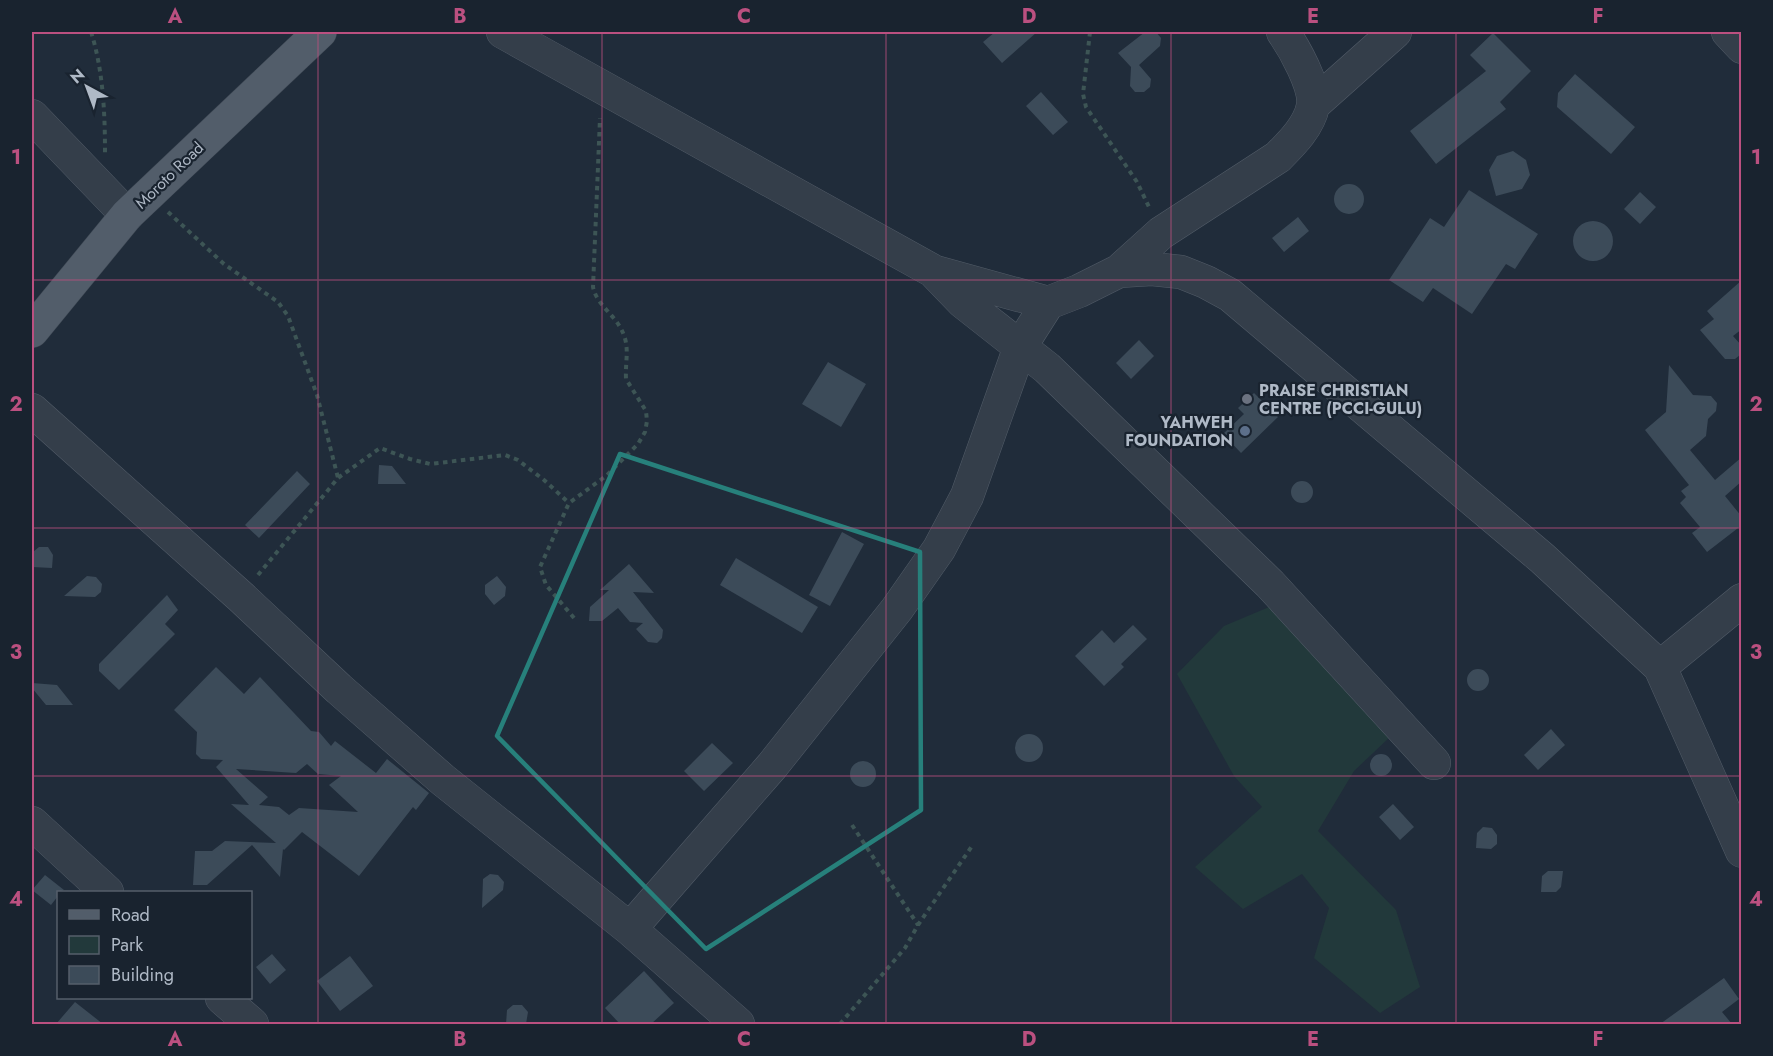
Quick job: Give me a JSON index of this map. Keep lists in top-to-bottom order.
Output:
{
  "streets": {
    "main road": ["Moroto Road"]
  },
  "places": ["PRAISE CHRISTIAN CENTRE (PCCI-GULU)", "YAHWEH FOUNDATION"],
  "legend": ["Road", "Park", "Building"],
  "north": "top left",
  "grid": {
    "columns": [
      "A",
      "B",
      "C",
      "D",
      "E",
      "F"
    ],
    "rows": [
      "1",
      "2",
      "3",
      "4"
    ]
  }
}
